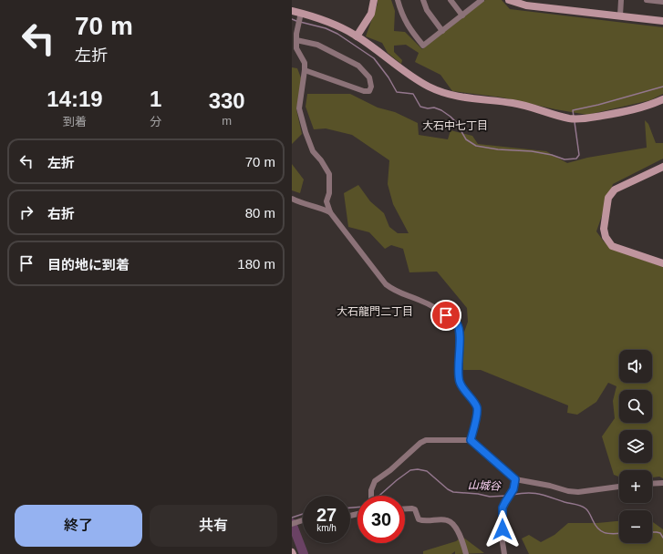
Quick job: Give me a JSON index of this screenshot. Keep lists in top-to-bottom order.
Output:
{
  "districts": ["大石中七丁目", "大石龍門二丁目"],
  "water": ["山城谷"],
  "page": {
    "turn": ["70 m", "左折"],
    "eta": [
      "14:19",
      "到着",
      "1",
      "分",
      "330",
      "m"
    ],
    "list": [
      {
        "name": "左折",
        "value": "70 m"
      },
      {
        "name": "右折",
        "value": "80 m"
      },
      {
        "name": "目的地に到着",
        "value": "180 m"
      }
    ],
    "map_buttons": ["+", "−"],
    "speed": "27 km/h",
    "limit": "30",
    "buttons": ["終了", "共有"]
  }
}
